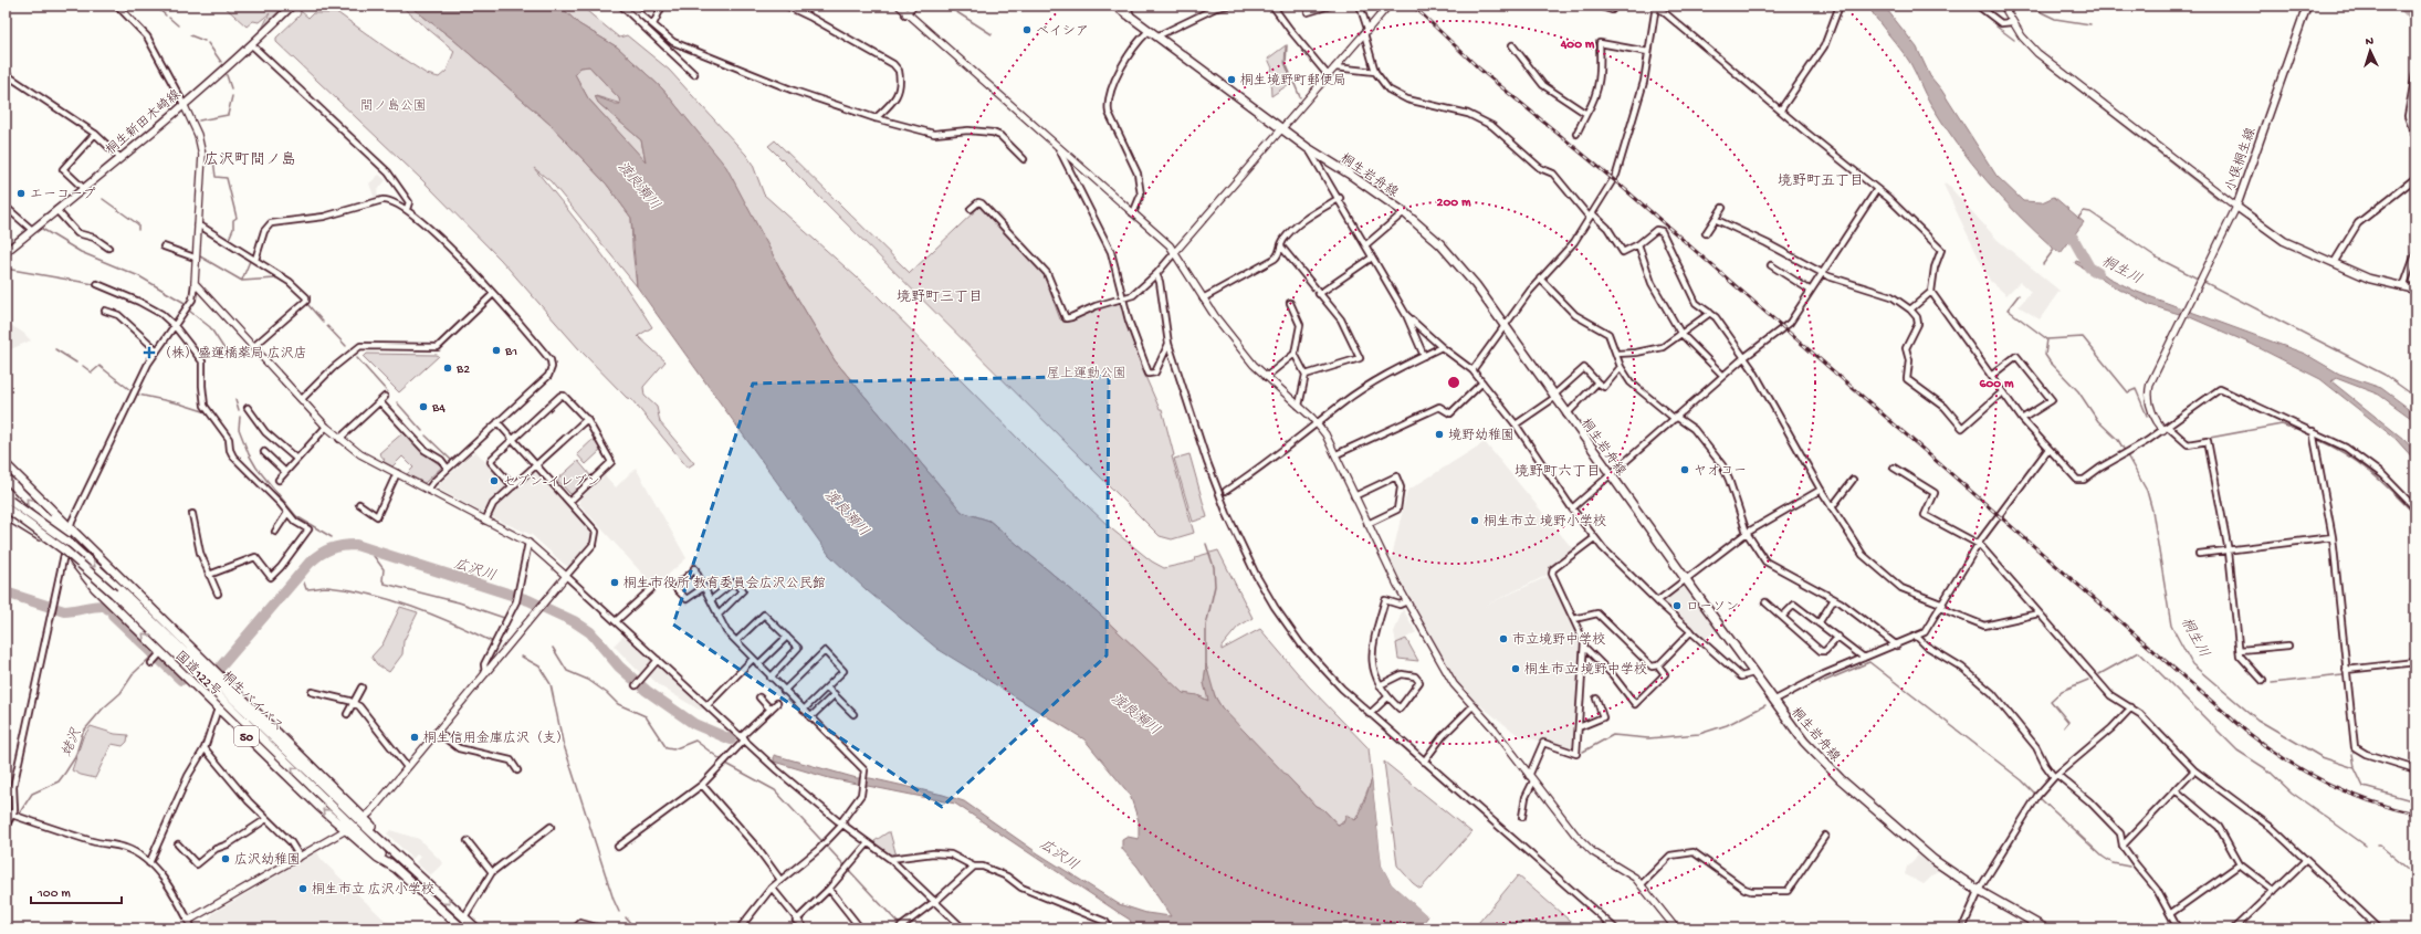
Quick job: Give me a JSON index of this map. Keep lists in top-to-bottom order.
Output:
{
  "streets": {
    "main road": [
      "桐生新田木崎線",
      "小俣桐生線",
      "桐生岩舟線",
      "国道122号",
      "桐生バイパス",
      "50"
    ]
  },
  "crossings": [
    ["国道122号", "桐生バイパス"],
    ["国道122号", "50"]
  ],
  "districts": [
    "広沢町間ノ島",
    "境野町五丁目",
    "境野町三丁目",
    "境野町六丁目"
  ],
  "water": [
    "渡良瀬川",
    "桐生川",
    "広沢川",
    "姥沢"
  ],
  "parks": ["間ノ島公園", "屋上運動公園"],
  "places": {
    "other": [
      "ベイシア",
      "桐生境野町郵便局",
      "エーコープ",
      "B1",
      "B2",
      "B4",
      "境野幼稚園",
      "ヤオコー",
      "セブン-イレブン",
      "桐生市立 境野小学校",
      "桐生市役所 教育委員会広沢公民館",
      "ローソン",
      "市立境野中学校",
      "桐生市立 境野中学校",
      "桐生信用金庫広沢（支）",
      "広沢幼稚園",
      "桐生市立 広沢小学校"
    ],
    "health": ["（株）盛運橋薬局 広沢店"]
  },
  "scale_bar": "100 m",
  "north": "top",
  "rings": ["400 m", "200 m", "600 m"]
}
